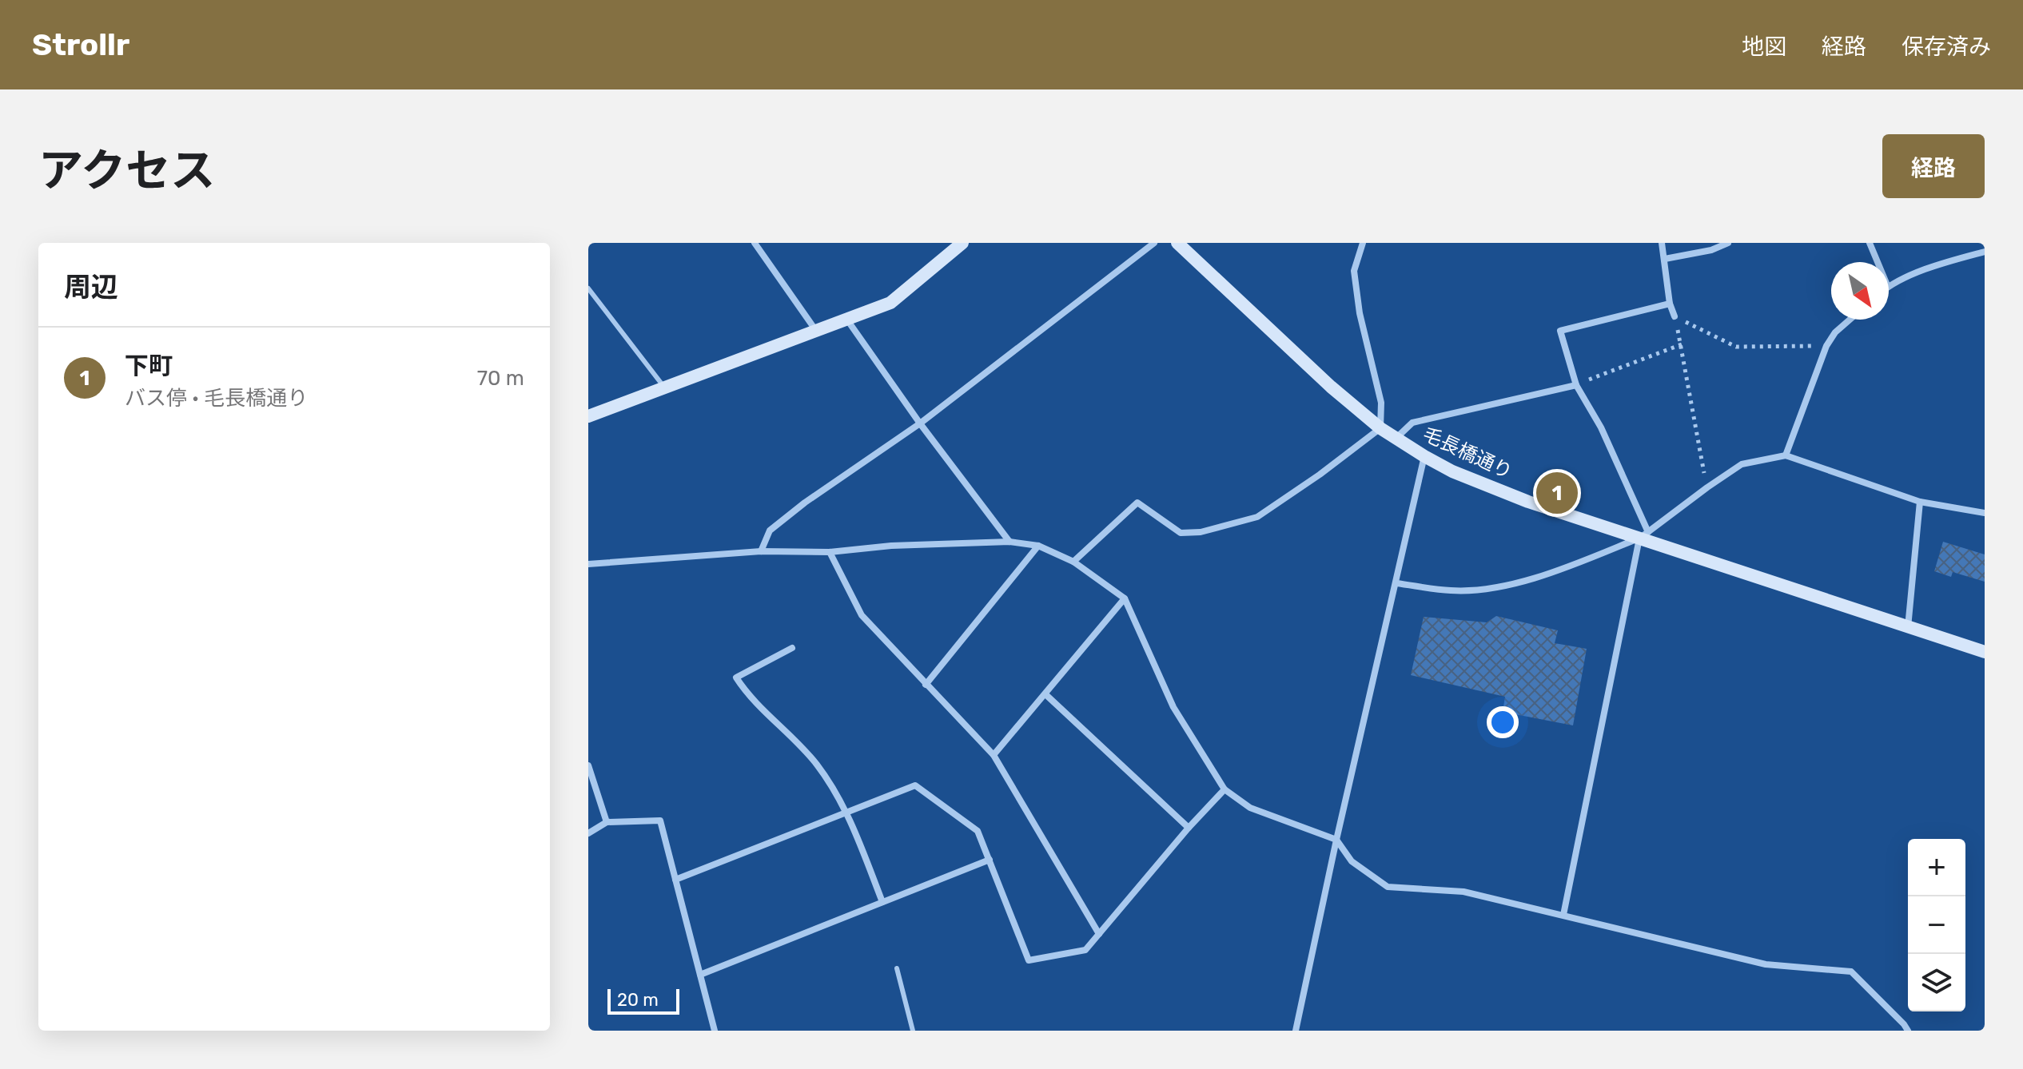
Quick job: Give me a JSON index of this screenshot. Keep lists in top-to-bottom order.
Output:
{
  "streets": {
    "street": ["毛長橋通り"]
  },
  "scale_bar": "20 m",
  "north": "bottom right",
  "page": {
    "header": "Strollr",
    "nav": ["地図", "経路", "保存済み"],
    "title": "アクセス",
    "buttons": "経路",
    "heading": "周辺",
    "list": [
      {
        "mark": "1",
        "name": "下町",
        "note": "バス停 · 毛長橋通り",
        "value": "70 m"
      }
    ],
    "pins": "1",
    "map_buttons": ["+", "−"],
    "scale": "20 m"
  }
}
